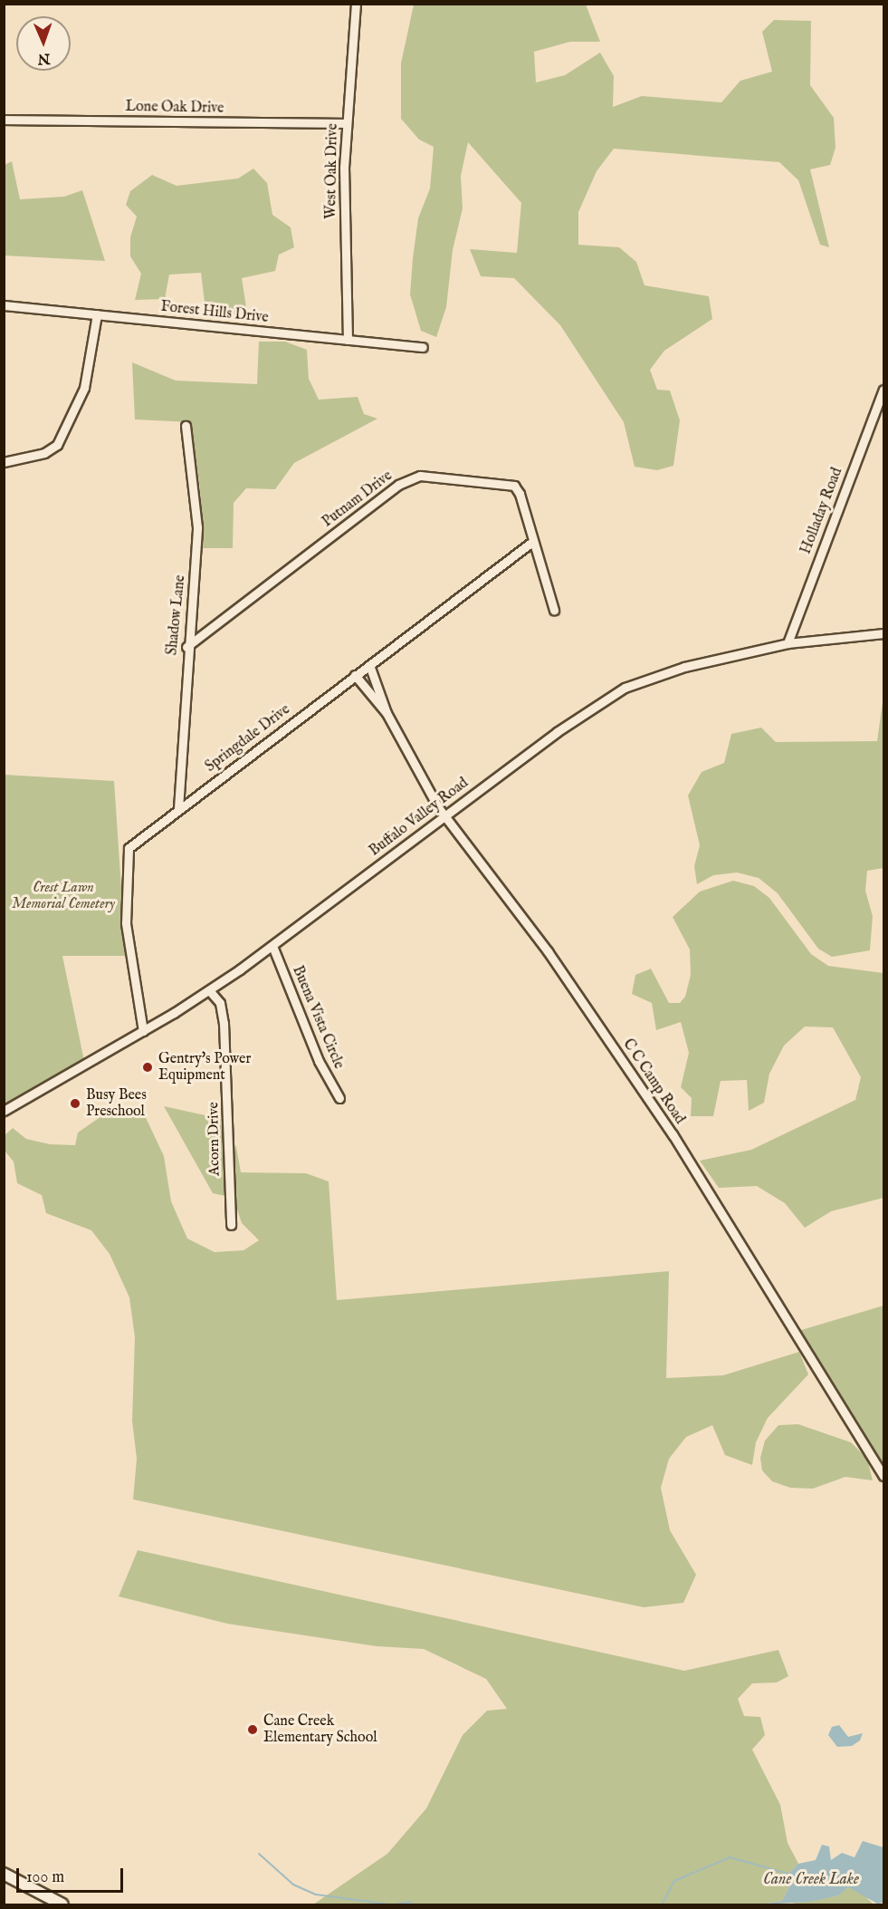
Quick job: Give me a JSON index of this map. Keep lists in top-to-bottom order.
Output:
{
  "streets": {
    "street": [
      "Lone Oak Drive",
      "West Oak Drive",
      "Forest Hills Drive",
      "Putnam Drive",
      "Holladay Road",
      "Shadow Lane",
      "Springdale Drive",
      "Buffalo Valley Road",
      "Buena Vista Circle",
      "C C Camp Road",
      "Acorn Drive"
    ]
  },
  "crossings": [
    ["Lone Oak Drive", "West Oak Drive"],
    ["West Oak Drive", "Forest Hills Drive"],
    ["Putnam Drive", "Shadow Lane"],
    ["Putnam Drive", "Springdale Drive"],
    ["Holladay Road", "Buffalo Valley Road"],
    ["Shadow Lane", "Springdale Drive"],
    ["Springdale Drive", "Buffalo Valley Road"],
    ["Buffalo Valley Road", "Buena Vista Circle"],
    ["Buffalo Valley Road", "C C Camp Road"],
    ["Buffalo Valley Road", "Acorn Drive"]
  ],
  "water": ["Cane Creek Lake"],
  "parks": ["Crest Lawn Memorial Cemetery"],
  "places": ["Gentry's Power Equipment", "Busy Bees Preschool", "Cane Creek Elementary School"],
  "scale_bar": "100 m",
  "north": "bottom"
}
